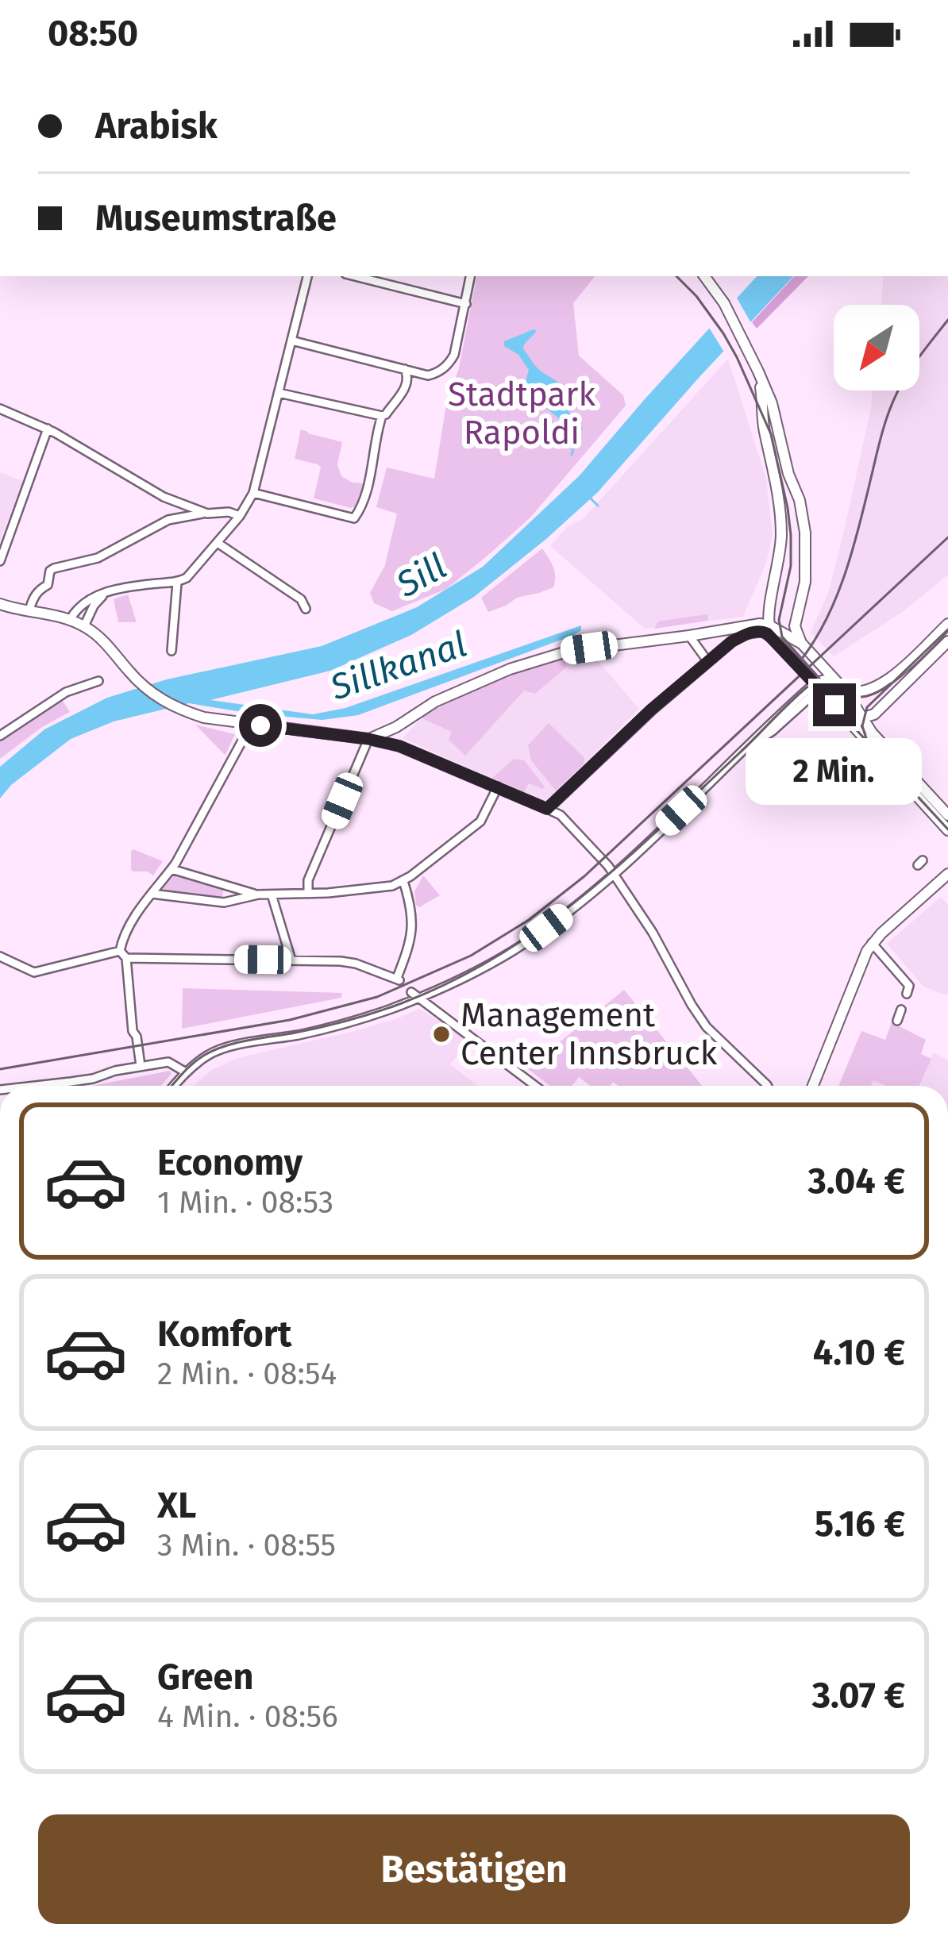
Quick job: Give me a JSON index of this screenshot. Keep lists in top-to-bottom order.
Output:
{
  "water": ["Sill", "Sillkanal"],
  "parks": ["Stadtpark Rapoldi"],
  "places": ["Management Center Innsbruck"],
  "north": "bottom left",
  "page": {
    "status": "08:50",
    "banner": ["Arabisk", "Museumstraße"],
    "bubble": "2 Min.",
    "list": [
      {
        "name": "Economy",
        "note": "1 Min. · 08:53",
        "value": "3.04 €"
      },
      {
        "name": "Komfort",
        "note": "2 Min. · 08:54",
        "value": "4.10 €"
      },
      {
        "name": "XL",
        "note": "3 Min. · 08:55",
        "value": "5.16 €"
      },
      {
        "name": "Green",
        "note": "4 Min. · 08:56",
        "value": "3.07 €"
      }
    ],
    "buttons": "Bestätigen"
  }
}
